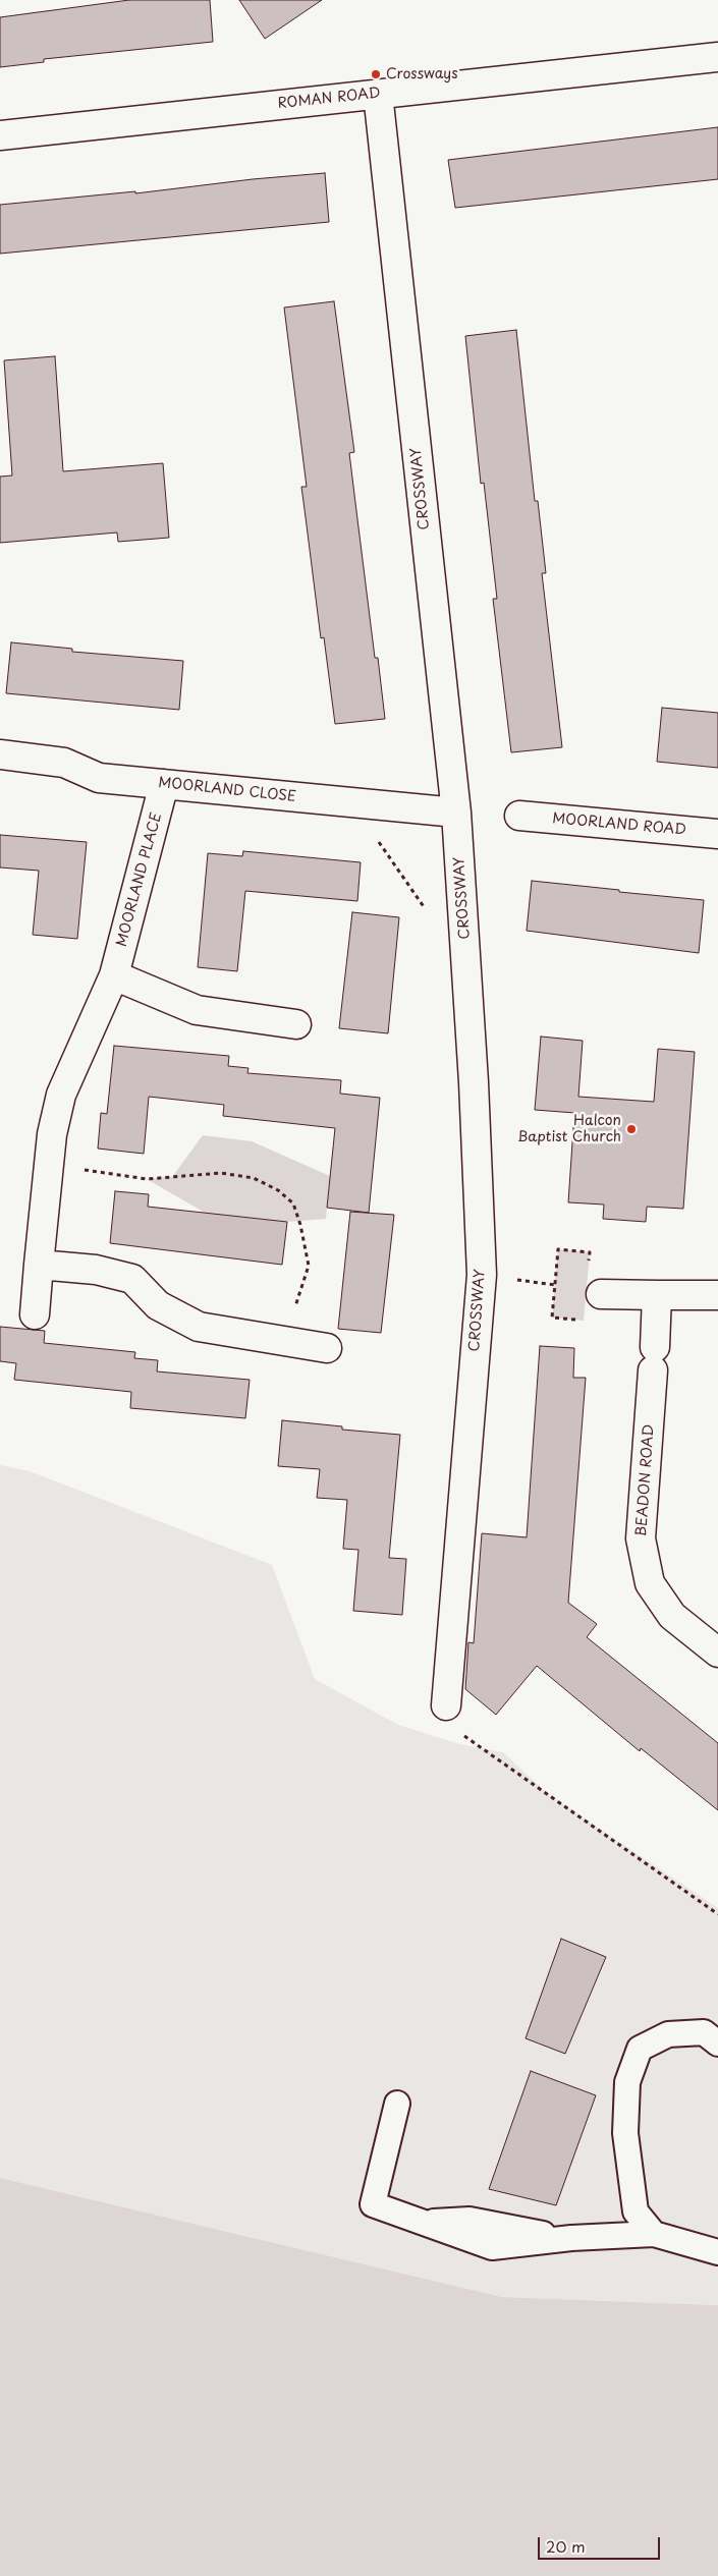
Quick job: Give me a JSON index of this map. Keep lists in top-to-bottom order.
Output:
{
  "streets": {
    "street": [
      "ROMAN ROAD",
      "CROSSWAY",
      "MOORLAND CLOSE",
      "MOORLAND ROAD",
      "MOORLAND PLACE",
      "BEADON ROAD"
    ]
  },
  "crossings": [
    ["ROMAN ROAD", "CROSSWAY"],
    ["CROSSWAY", "MOORLAND CLOSE"],
    ["MOORLAND CLOSE", "MOORLAND PLACE"]
  ],
  "places": ["Crossways", "Halcon Baptist Church"],
  "scale_bar": "20 m"
}
